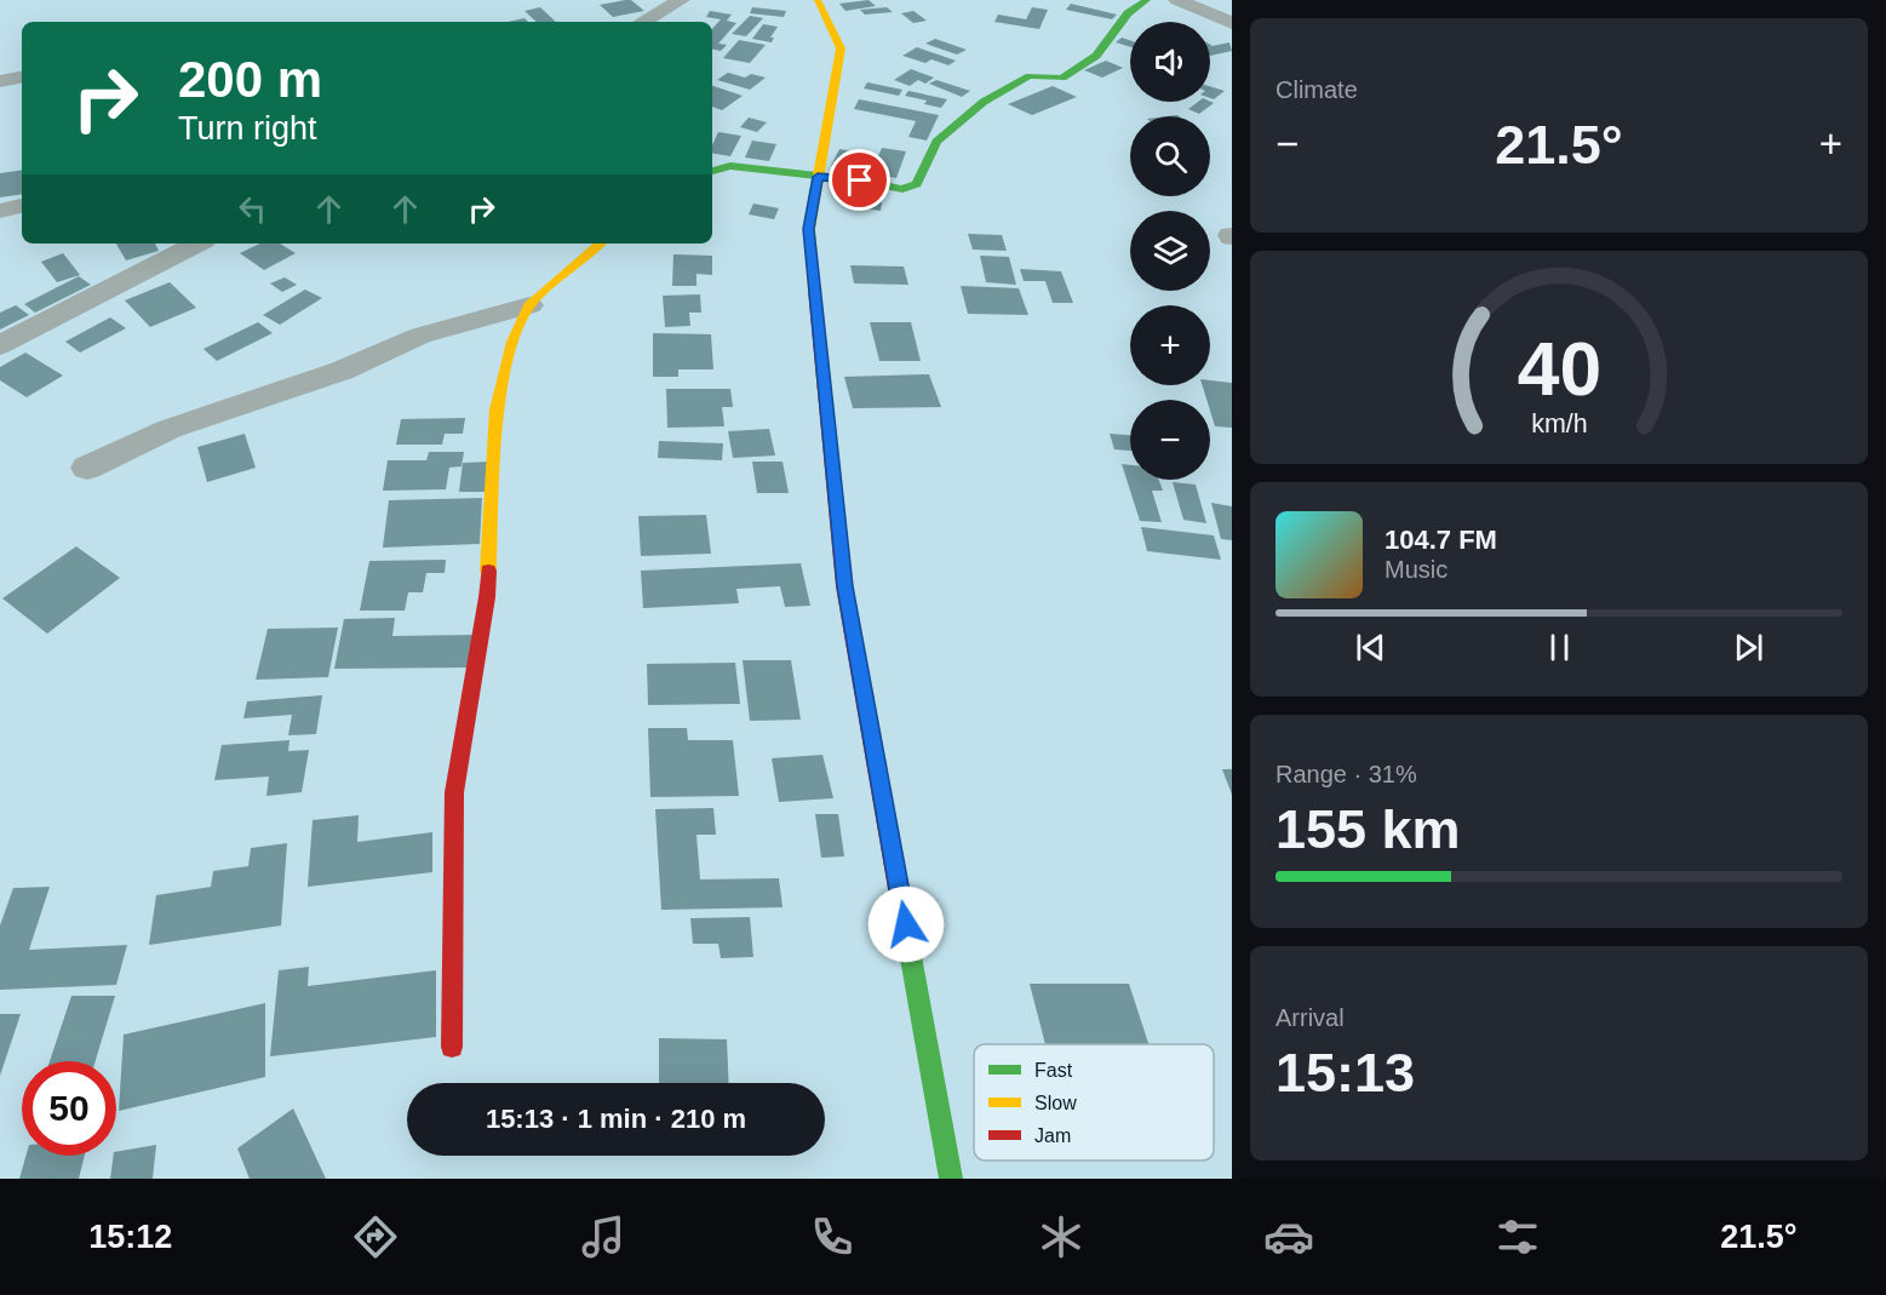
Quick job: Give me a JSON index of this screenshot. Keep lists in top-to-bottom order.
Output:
{
  "legend": ["Fast", "Slow", "Jam"],
  "page": {
    "tile": [
      "Climate",
      ["Range · 31%", "155 km"],
      ["Arrival", "15:13"]
    ],
    "map_buttons": ["+", "−"],
    "turn": ["200 m", "Turn right"],
    "heat": ["−", "21.5°", "+"],
    "song": ["104.7 FM", "Music"],
    "limit": "50",
    "trip": "15:13 · 1 min · 210 m",
    "tabs": ["15:12", "21.5°"],
    "gauge": ["40", "km/h"]
  }
}
